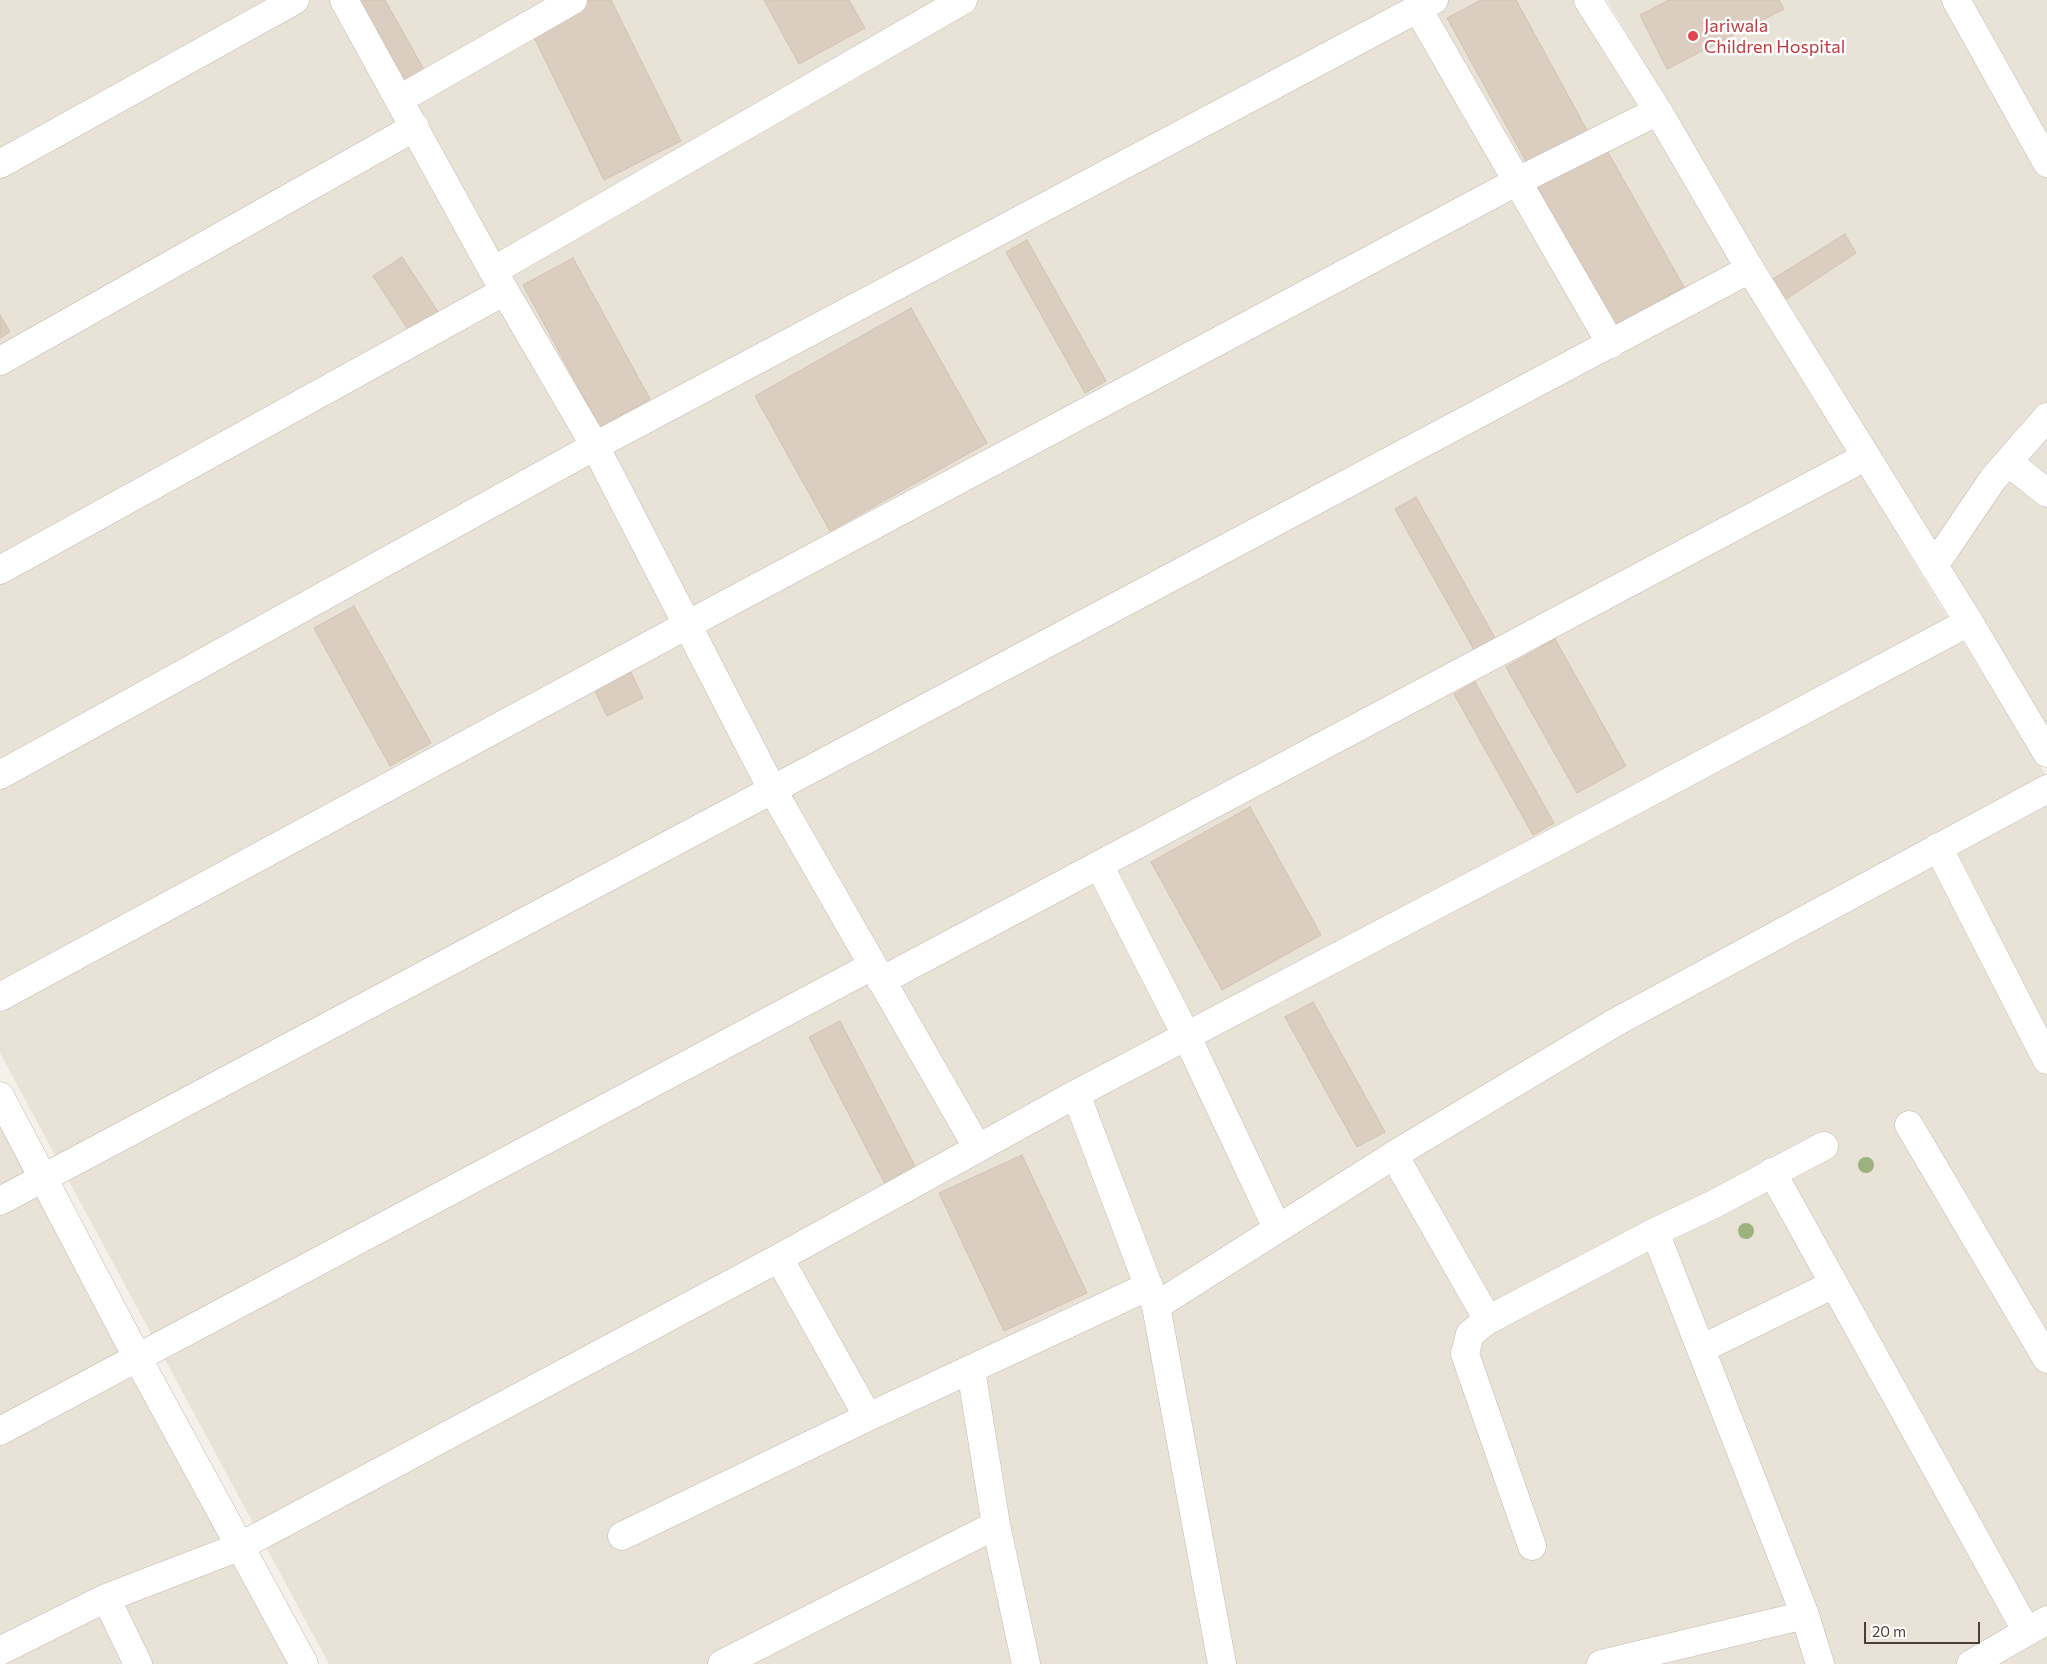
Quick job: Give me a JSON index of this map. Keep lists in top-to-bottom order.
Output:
{
  "places": ["Jariwala Children Hospital"],
  "scale_bar": "20 m"
}
